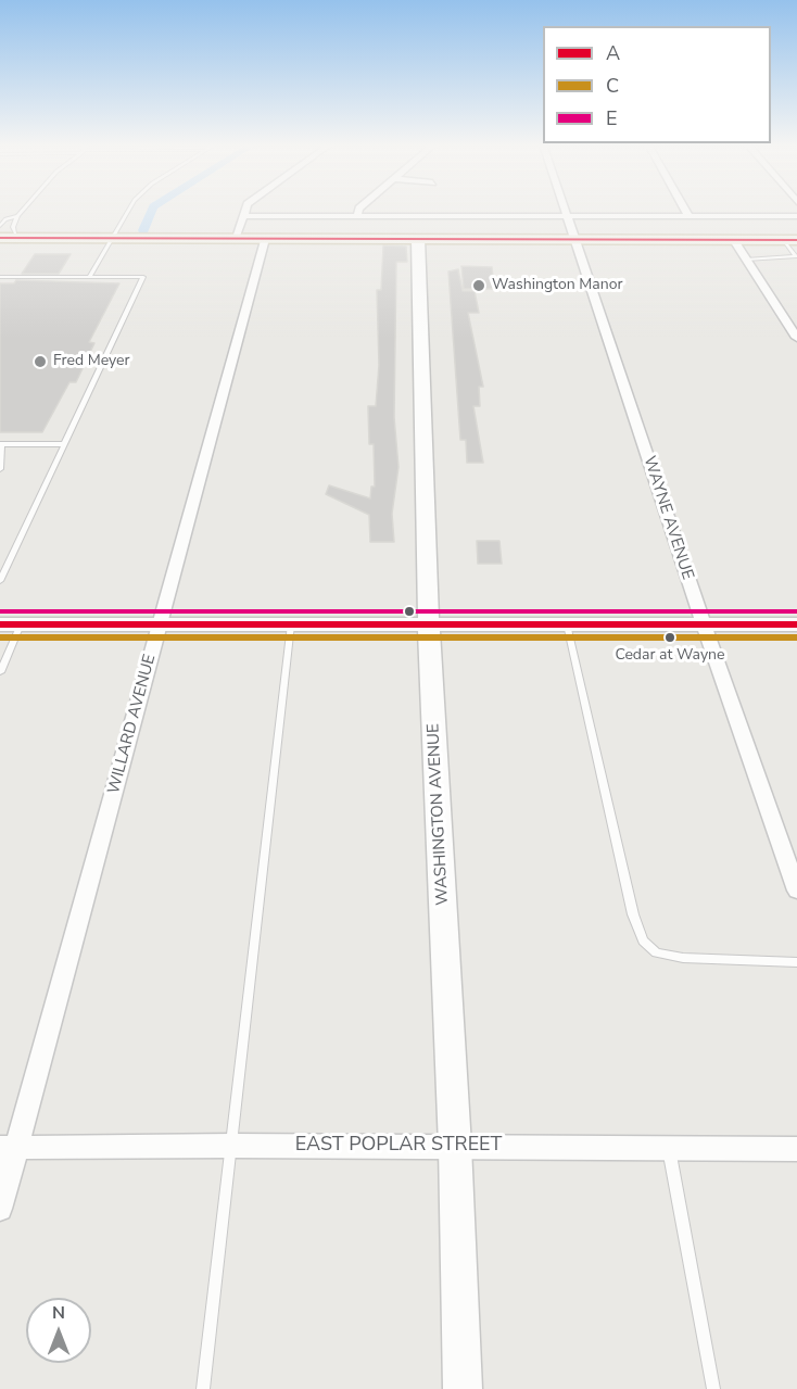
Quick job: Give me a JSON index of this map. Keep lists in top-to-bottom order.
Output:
{
  "streets": {
    "street": [
      "WAYNE AVENUE",
      "WILLARD AVENUE",
      "WASHINGTON AVENUE",
      "EAST POPLAR STREET"
    ]
  },
  "crossings": [
    ["WILLARD AVENUE", "EAST POPLAR STREET"],
    ["WASHINGTON AVENUE", "EAST POPLAR STREET"]
  ],
  "places": ["Washington Manor", "Fred Meyer", "Cedar at Wayne"],
  "lines": ["transit line A", "transit line E", "transit line C"],
  "legend": ["A", "C", "E"],
  "north": "top"
}
